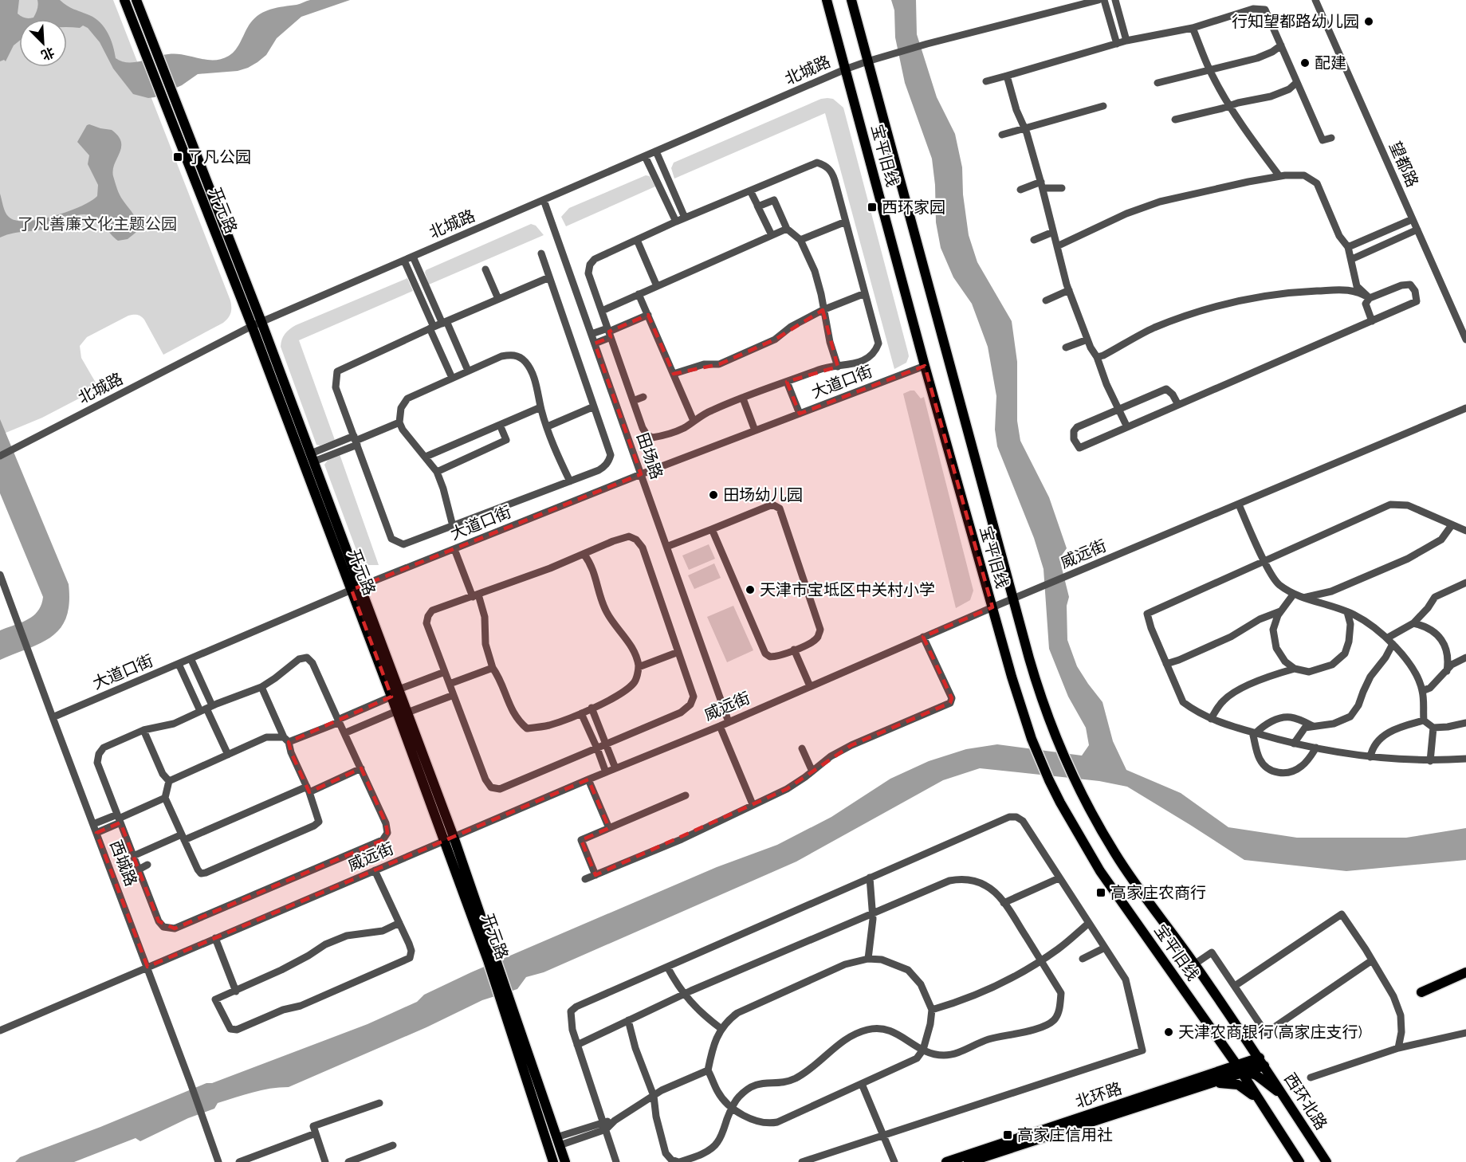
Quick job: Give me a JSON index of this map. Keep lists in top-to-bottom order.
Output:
{
  "streets": {
    "main road": [
      "宝平旧线",
      "开元路",
      "北环路",
      "西环北路"
    ],
    "street": [
      "北城路",
      "望都路",
      "大道口街",
      "田场路",
      "威远街",
      "西城路"
    ]
  },
  "crossings": [
    ["北城路", "宝平旧线"],
    ["北城路", "开元路"],
    ["北城路", "田场路"],
    ["宝平旧线", "大道口街"],
    ["宝平旧线", "威远街"],
    ["宝平旧线", "西环北路"],
    ["开元路", "大道口街"],
    ["开元路", "威远街"],
    ["大道口街", "田场路"],
    ["大道口街", "西城路"],
    ["田场路", "威远街"],
    ["威远街", "西城路"]
  ],
  "parks": ["了凡善廉文化主题公园"],
  "places": {
    "other": [
      "行知望都路幼儿园",
      "配建",
      "田场幼儿园",
      "天津市宝坻区中关村小学",
      "天津农商银行(高家庄支行)"
    ],
    "transit": [
      "了凡公园",
      "西环家园",
      "高家庄农商行",
      "高家庄信用社"
    ]
  },
  "north": "bottom right"
}
